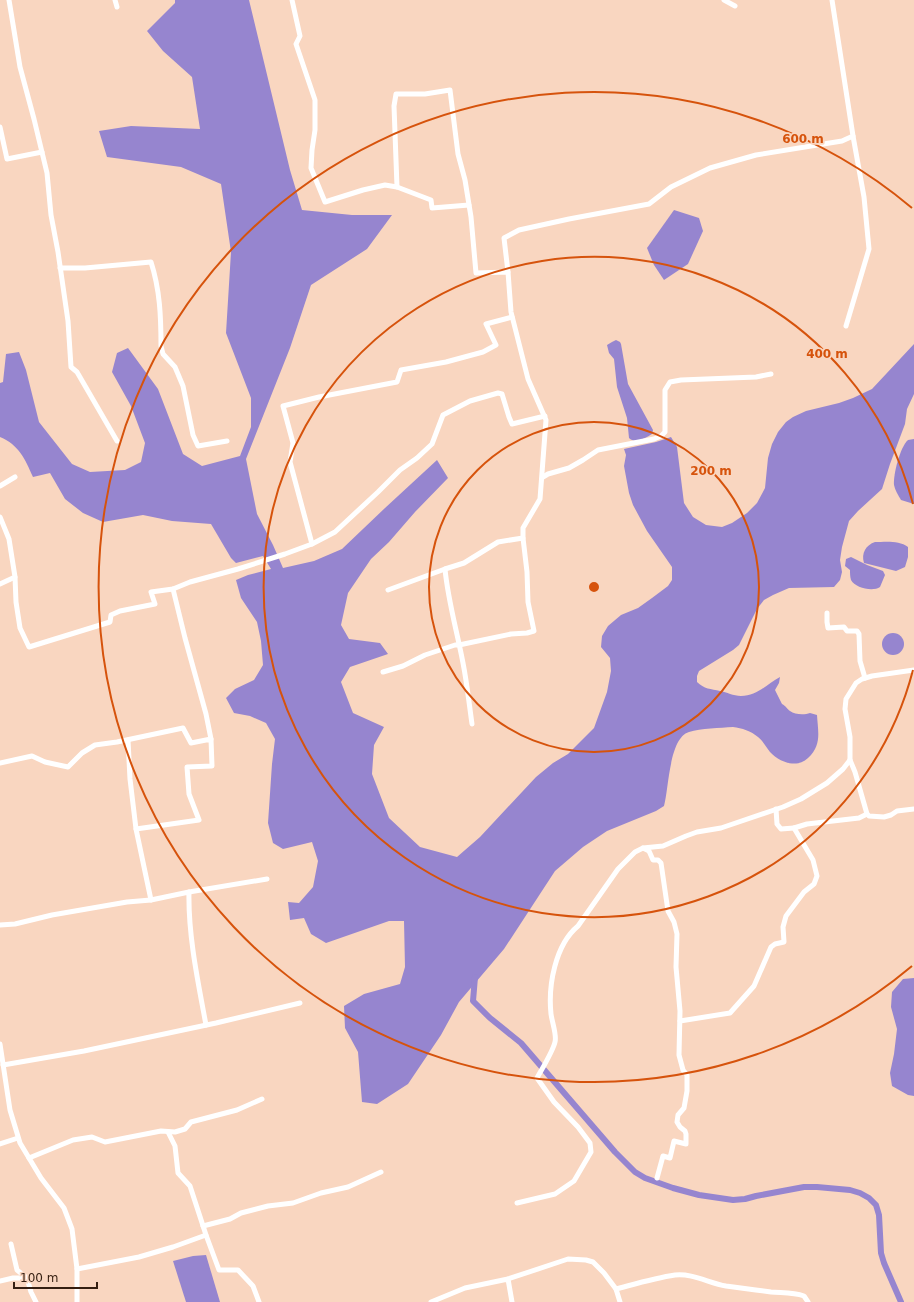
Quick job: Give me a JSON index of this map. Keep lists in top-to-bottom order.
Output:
{
  "scale_bar": "100 m",
  "rings": ["600 m", "400 m", "200 m"]
}
